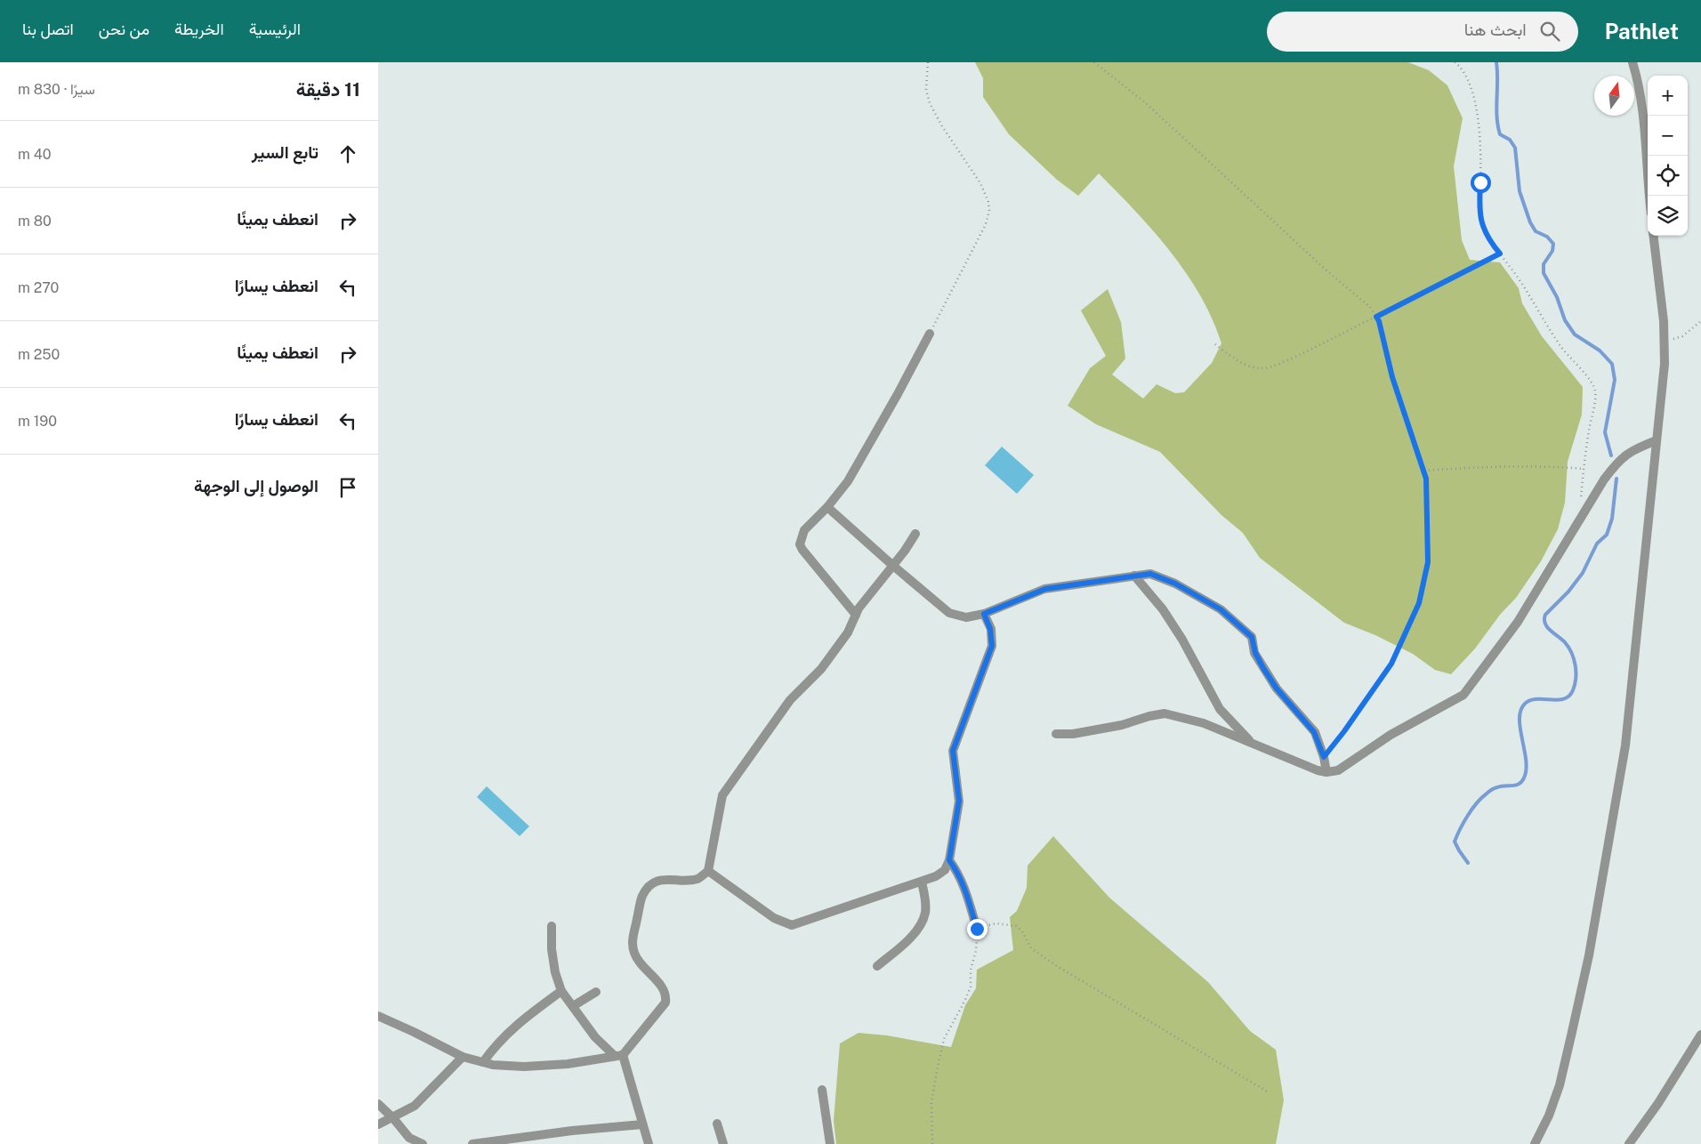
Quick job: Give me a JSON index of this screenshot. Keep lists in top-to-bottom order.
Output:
{
  "north": "top",
  "page": {
    "header": "Pathlet",
    "search": "ابحث هنا",
    "nav": [
      "الرئيسية",
      "الخريطة",
      "من نحن",
      "اتصل بنا"
    ],
    "heading": ["11 دقيقة", "سيرًا · 830 m"],
    "map_buttons": ["+", "−"],
    "list": [
      ["تابع السير", "40 m"],
      ["انعطف يمينًا", "80 m"],
      ["انعطف يسارًا", "270 m"],
      ["انعطف يمينًا", "250 m"],
      ["انعطف يسارًا", "190 m"],
      "الوصول إلى الوجهة"
    ]
  }
}
